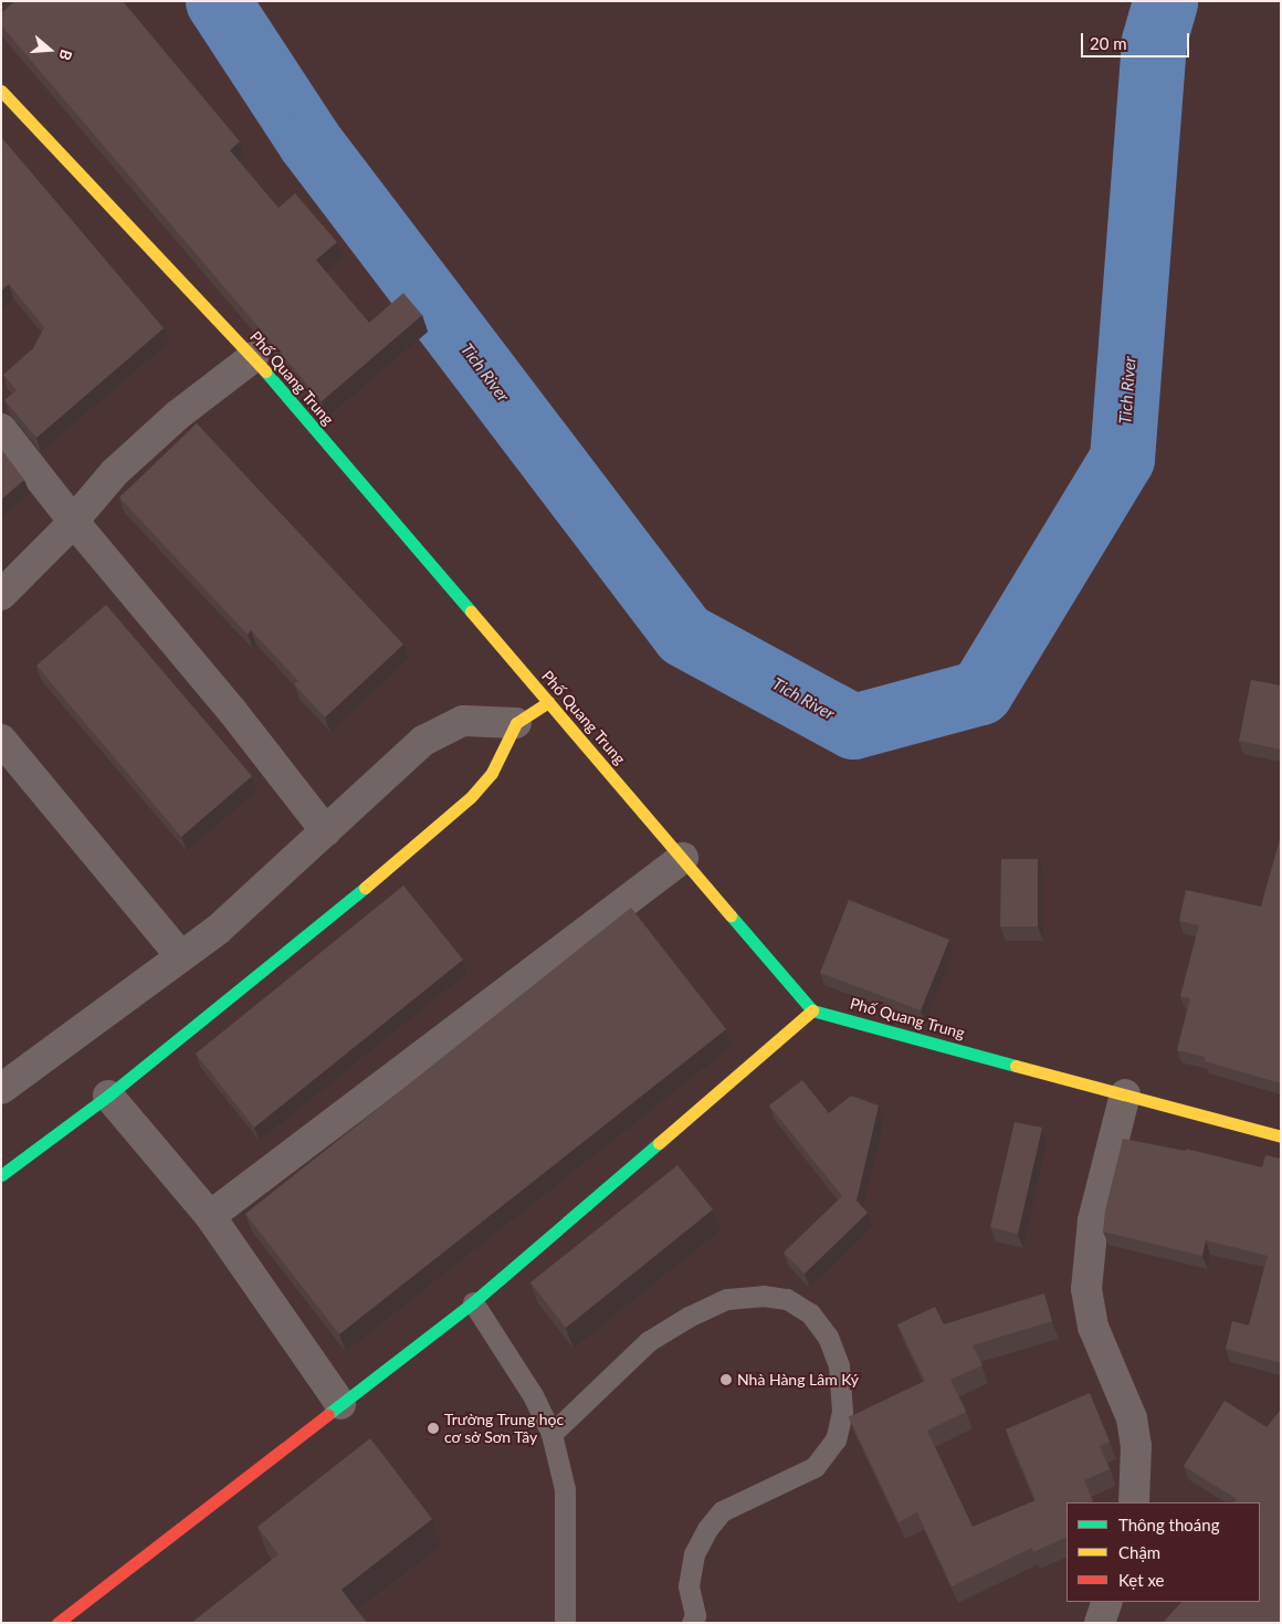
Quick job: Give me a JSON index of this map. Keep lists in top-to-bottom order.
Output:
{
  "streets": {
    "street": ["Phố Quang Trung"]
  },
  "water": ["Tich River"],
  "places": ["Nhà Hàng Lâm Ký", "Trường Trung học cơ sở Sơn Tây"],
  "legend": ["Thông thoáng", "Chậm", "Kẹt xe"],
  "scale_bar": "20 m",
  "north": "right"
}
